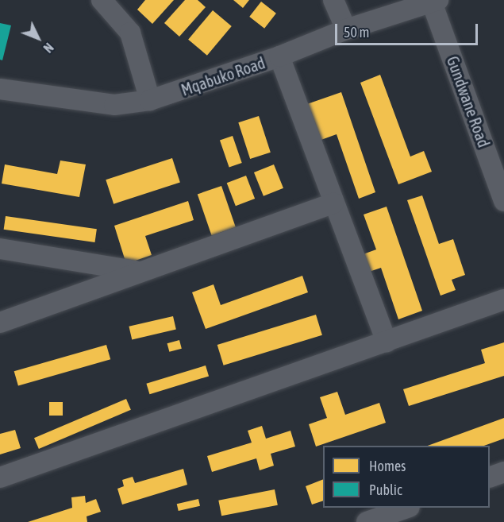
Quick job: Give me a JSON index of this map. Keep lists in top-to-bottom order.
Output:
{
  "streets": {
    "street": ["Mqabuko Road", "Gundwane Road"]
  },
  "crossings": [
    ["Mqabuko Road", "Gundwane Road"]
  ],
  "legend": ["Homes", "Public"],
  "scale_bar": "50 m",
  "north": "bottom right"
}
